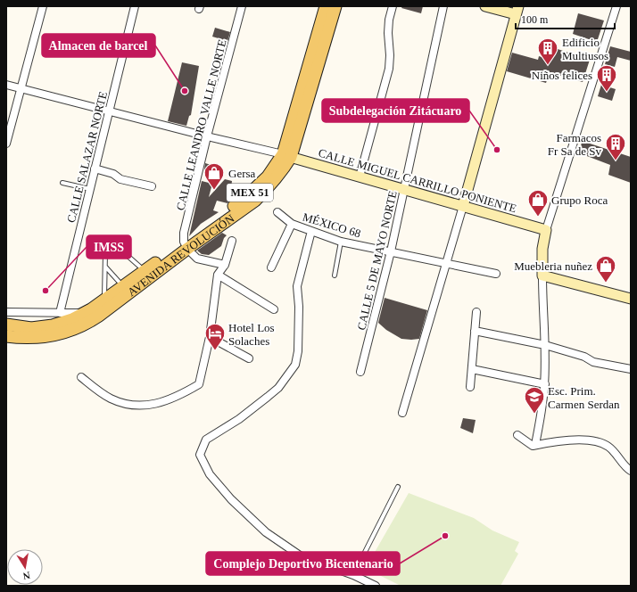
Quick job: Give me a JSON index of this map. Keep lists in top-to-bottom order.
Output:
{
  "streets": {
    "main road": ["MEX 51", "AVENIDA REVOLUCIÓN"],
    "street": [
      "CALLE LEANDRO VALLE NORTE",
      "CALLE SALAZAR NORTE",
      "CALLE MIGUEL CARRILLO PONIENTE",
      "MÉXICO 68",
      "CALLE 5 DE MAYO NORTE"
    ]
  },
  "crossings": [
    ["CALLE LEANDRO VALLE NORTE", "AVENIDA REVOLUCIÓN"],
    ["CALLE MIGUEL CARRILLO PONIENTE", "AVENIDA REVOLUCIÓN"],
    ["CALLE MIGUEL CARRILLO PONIENTE", "CALLE 5 DE MAYO NORTE"],
    ["MÉXICO 68", "CALLE 5 DE MAYO NORTE"]
  ],
  "places": {
    "building": ["Edificio Multiusos", "Niños felices", "Farmacos Fr Sa de Sv"],
    "other": [
      "Almacen de barcel",
      "Subdelegación Zitácuaro",
      "IMSS",
      "Complejo Deportivo Bicentenario"
    ],
    "shop": ["Gersa", "Grupo Roca", "Muebleria nuñez"],
    "hotel": ["Hotel Los Solaches"],
    "school or university": ["Esc. Prim. Carmen Serdan"]
  },
  "scale_bar": "100 m",
  "north": "bottom"
}
